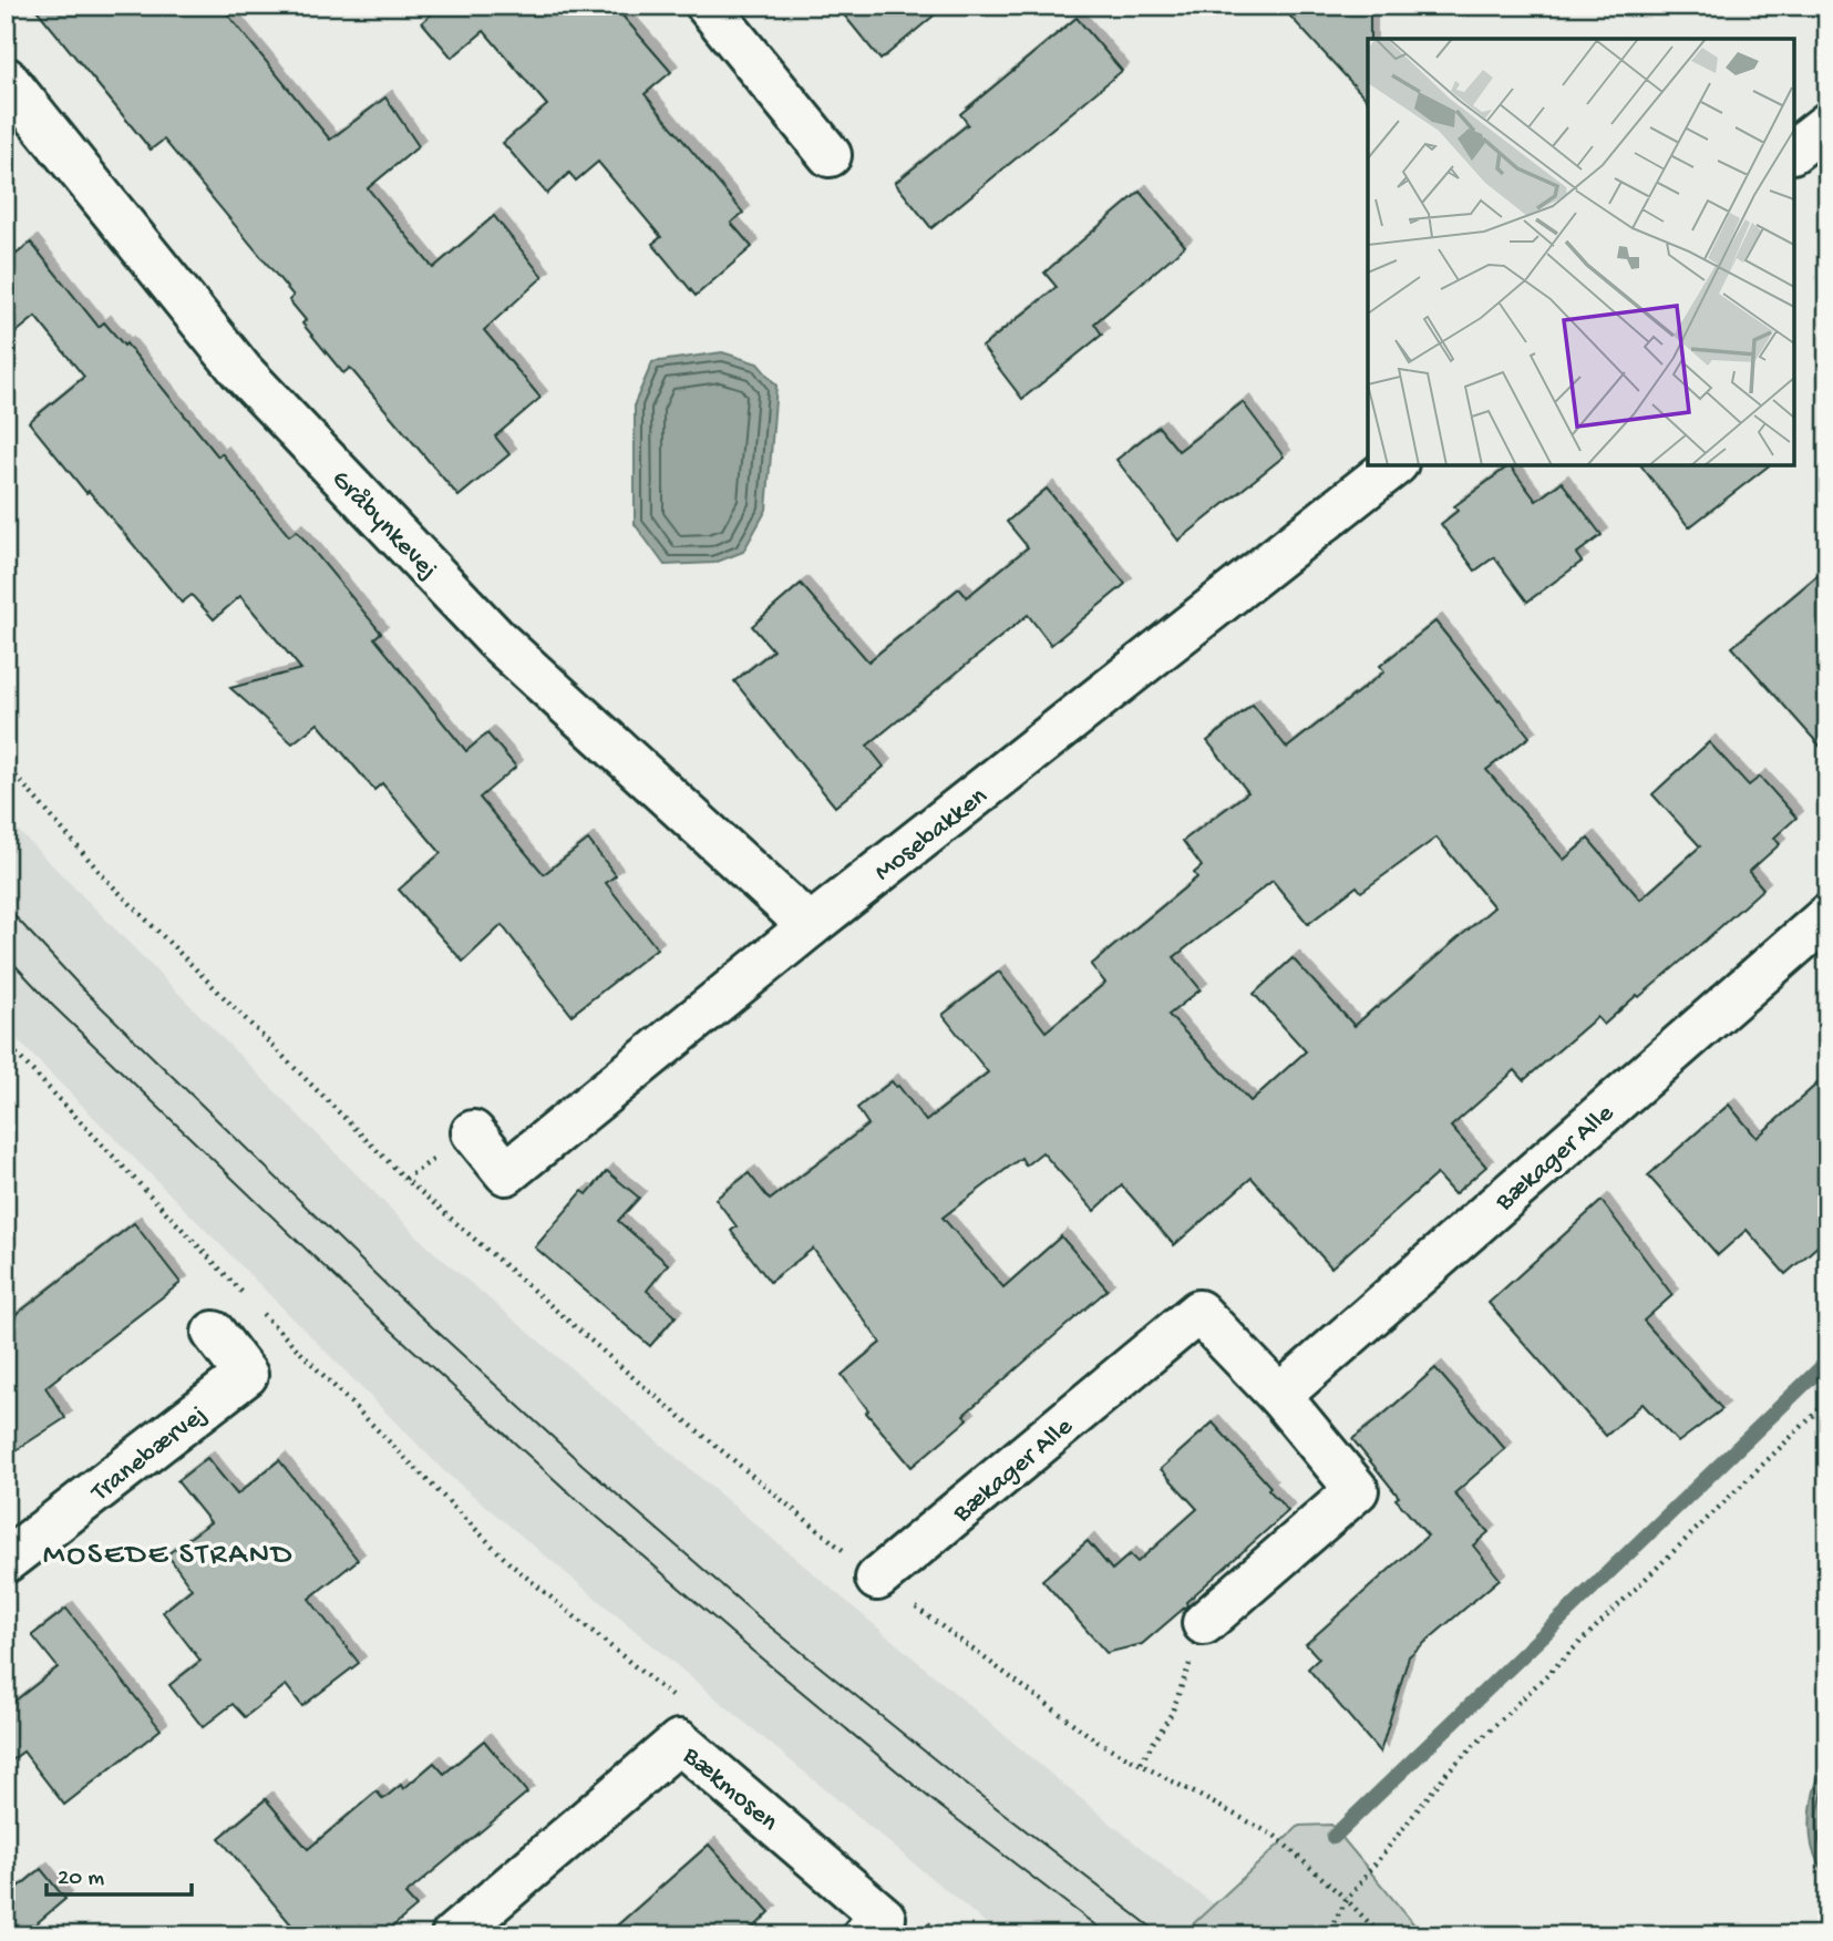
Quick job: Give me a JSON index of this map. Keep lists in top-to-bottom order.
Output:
{
  "streets": {
    "street": [
      "Gråbynkevej",
      "Mosebakken",
      "Bækager Alle",
      "Tranebærvej",
      "Bækmosen"
    ]
  },
  "crossings": [
    ["Gråbynkevej", "Mosebakken"]
  ],
  "districts": ["MOSEDE STRAND"],
  "scale_bar": "20 m"
}
